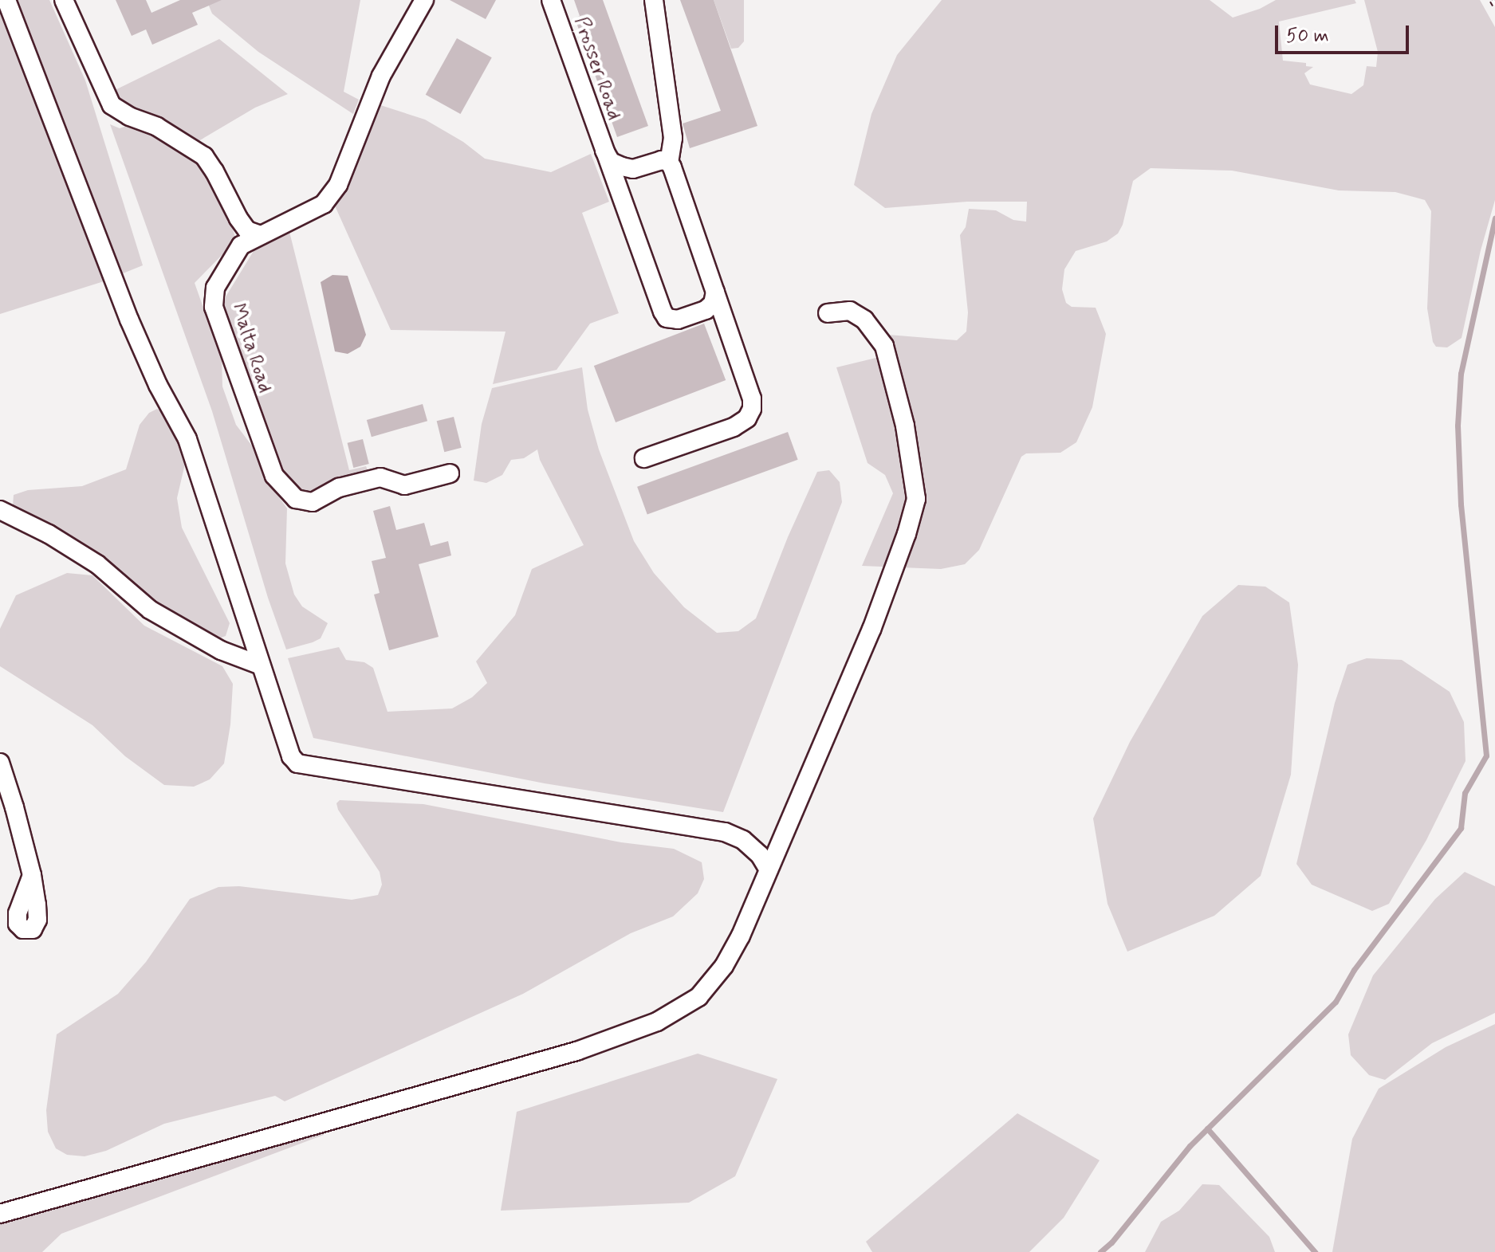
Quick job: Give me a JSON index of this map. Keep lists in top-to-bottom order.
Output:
{
  "streets": {
    "street": ["Prosser Road", "Malta Road"]
  },
  "scale_bar": "50 m"
}
